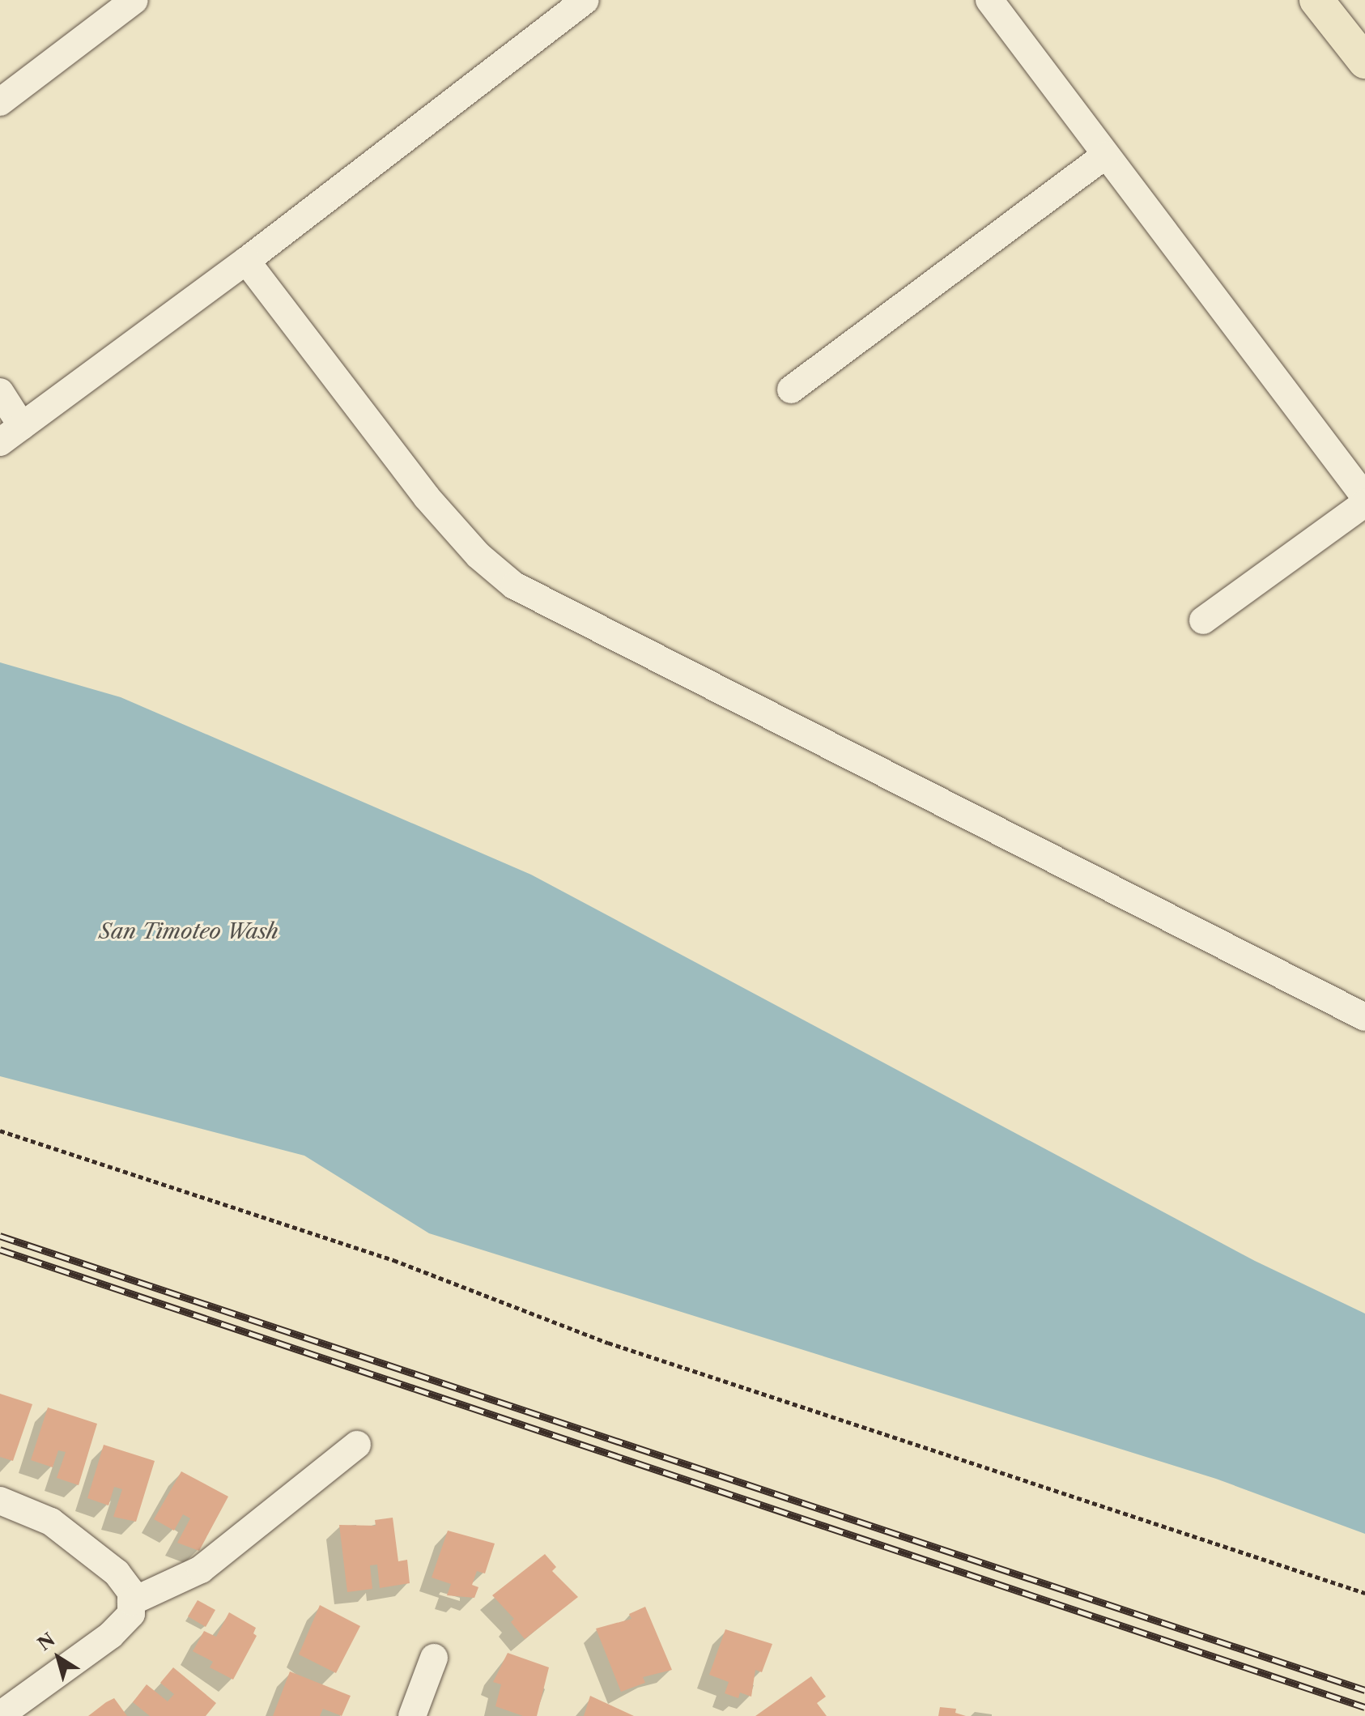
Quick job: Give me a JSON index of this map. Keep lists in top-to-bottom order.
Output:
{
  "water": ["San Timoteo Wash"],
  "north": "top left"
}
